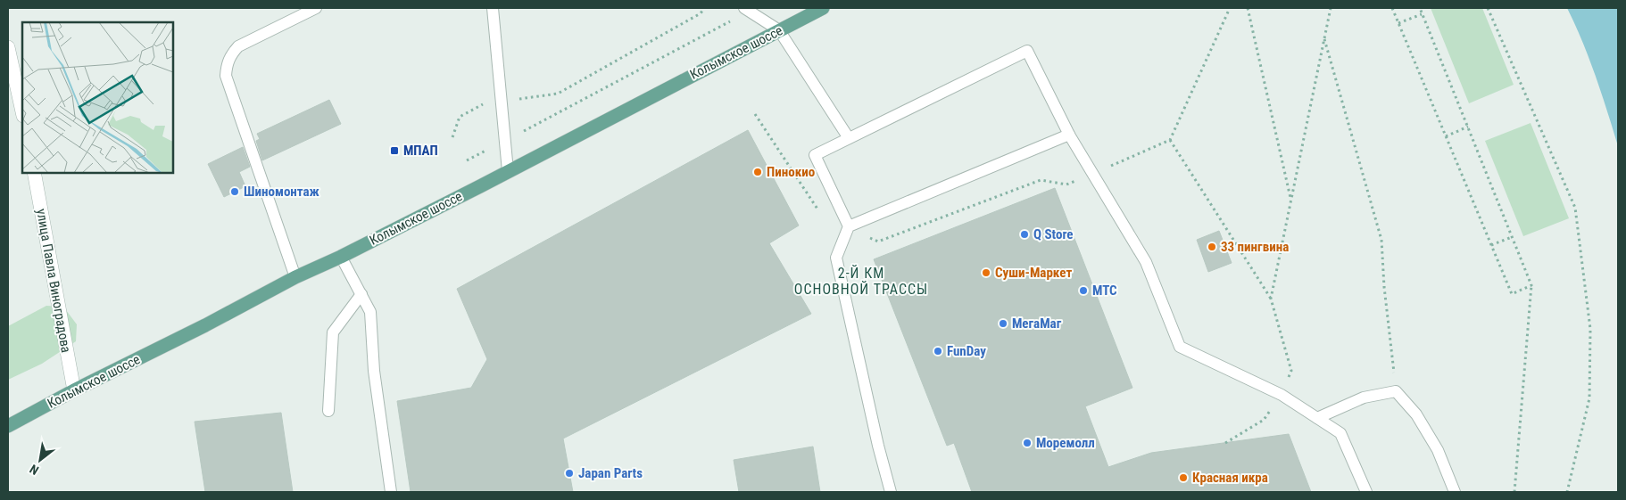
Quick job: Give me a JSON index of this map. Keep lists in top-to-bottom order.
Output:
{
  "streets": {
    "main road": ["Колымское шоссе"],
    "street": ["улица Павла Виноградова"]
  },
  "crossings": [
    ["Колымское шоссе", "улица Павла Виноградова"]
  ],
  "districts": ["2-Й КМ ОСНОВНОЙ ТРАССЫ"],
  "places": {
    "transit": ["МПАП"],
    "other": [
      "Пинокио",
      "Шиномонтаж",
      "Q Store",
      "33 пингвина",
      "Суши-Маркет",
      "МТС",
      "МегаМаг",
      "FunDay",
      "Моремолл",
      "Japan Parts",
      "Красная икра"
    ]
  },
  "north": "bottom left"
}
